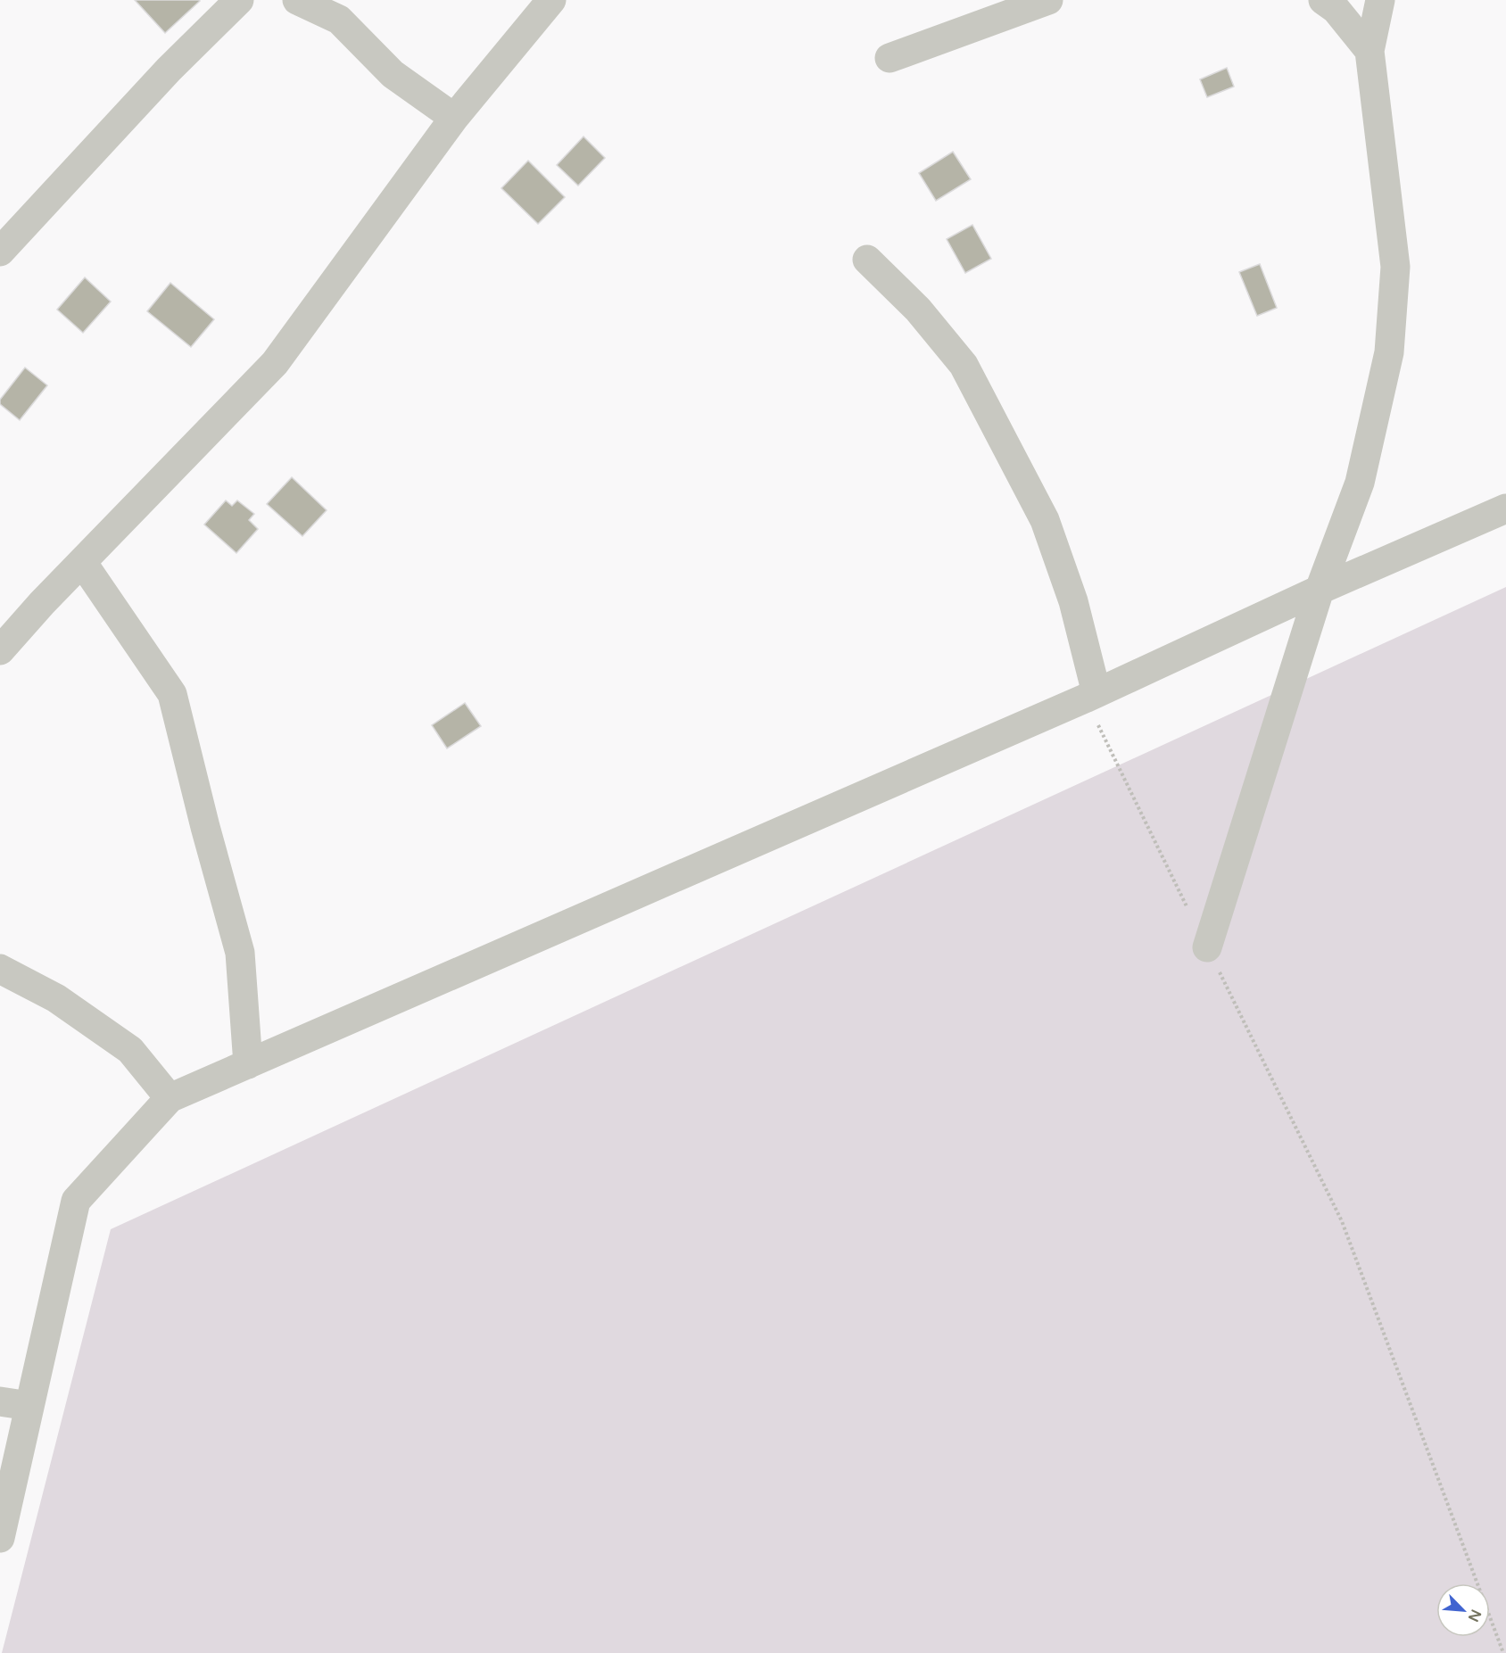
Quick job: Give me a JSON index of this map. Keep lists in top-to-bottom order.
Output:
{
  "north": "bottom right"
}
